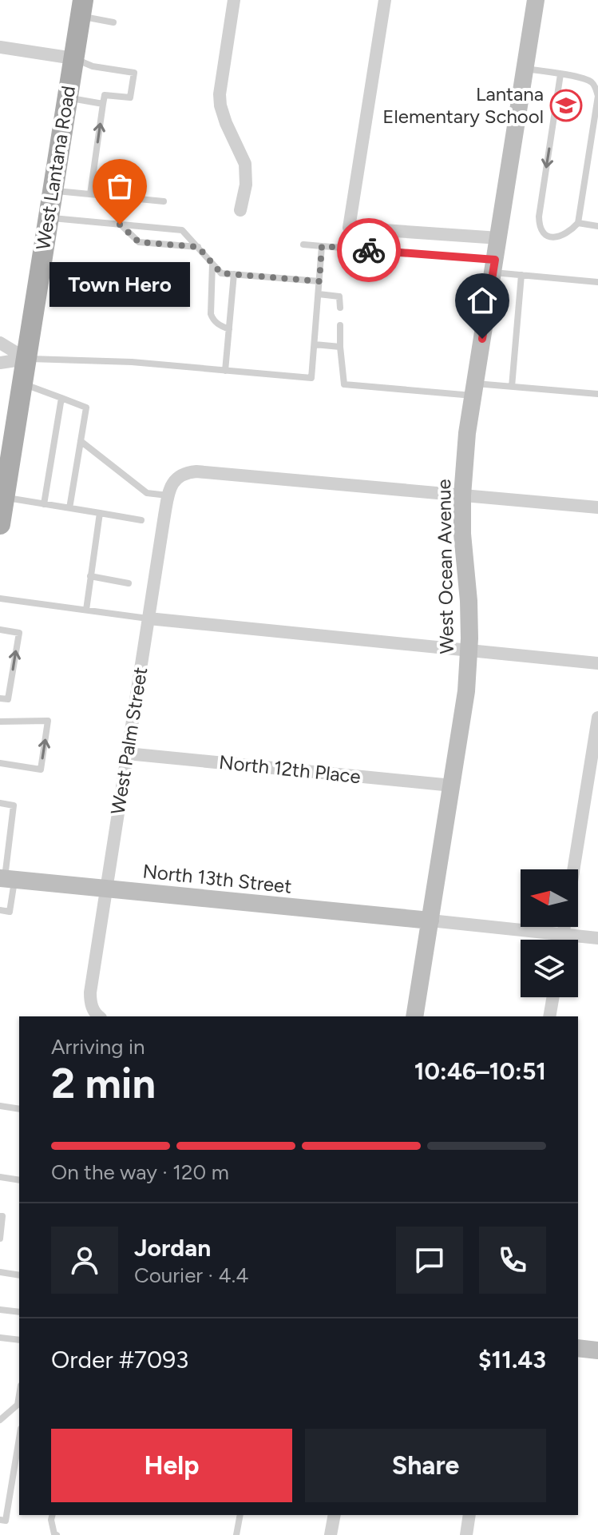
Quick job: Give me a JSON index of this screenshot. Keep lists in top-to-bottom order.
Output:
{
  "streets": {
    "main road": ["West Lantana Road"],
    "street": [
      "West Ocean Avenue",
      "West Palm Street",
      "North 12th Place",
      "North 13th Street"
    ]
  },
  "crossings": [
    ["West Ocean Avenue", "West Palm Street"],
    ["West Ocean Avenue", "North 12th Place"],
    ["West Ocean Avenue", "North 13th Street"],
    ["West Palm Street", "North 12th Place"],
    ["West Palm Street", "North 13th Street"]
  ],
  "places": {
    "school or university": ["Lantana Elementary School"],
    "other": ["Town Hero"]
  },
  "north": "left",
  "page": {
    "bubble": "Town Hero",
    "heading": ["2 min", "Arriving in", "10:46–10:51"],
    "panel": [
      "Jordan",
      "Courier · 4.4",
      "Order #7093",
      "$11.43"
    ],
    "bar": "On the way · 120 m",
    "buttons": ["Help", "Share"]
  }
}
